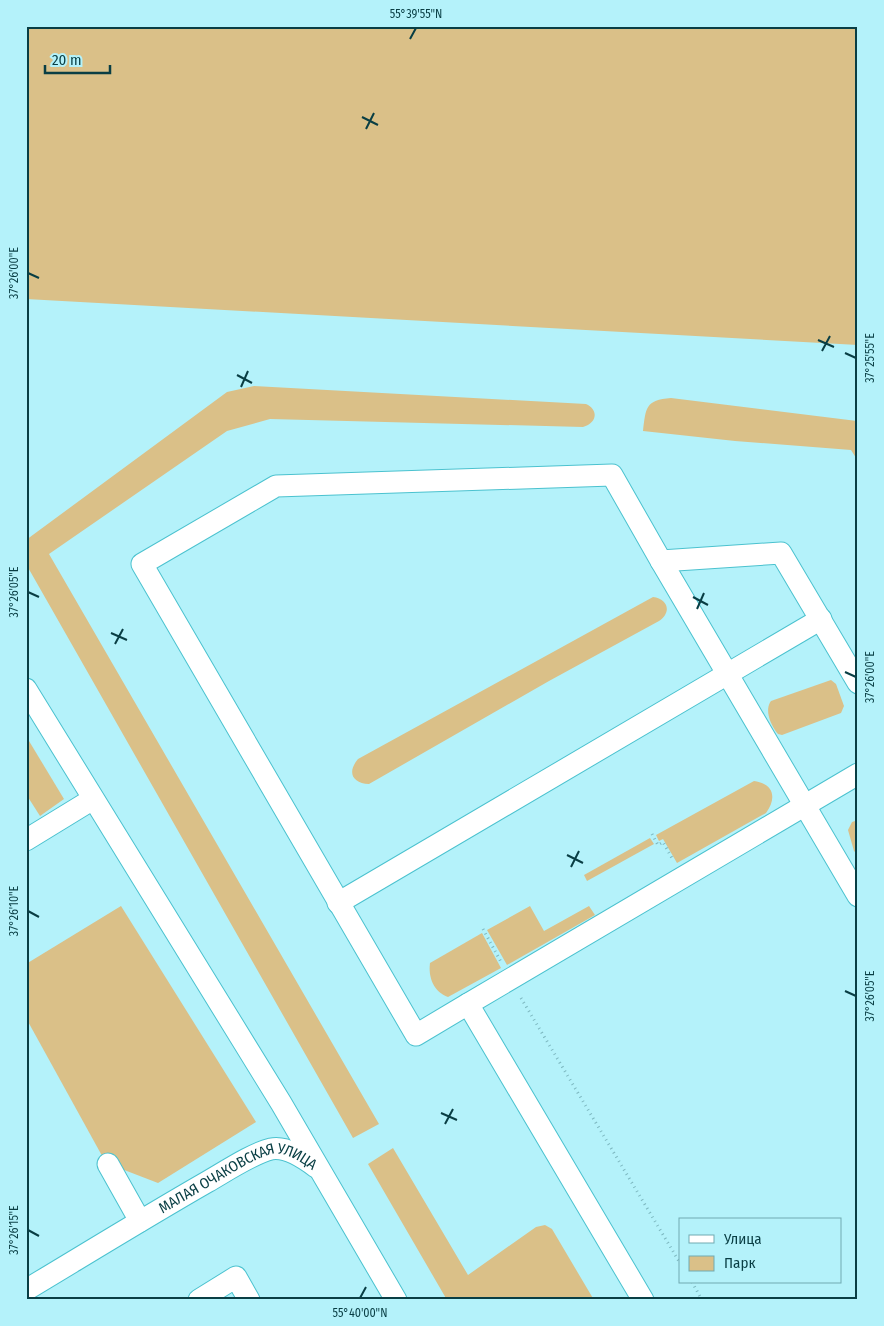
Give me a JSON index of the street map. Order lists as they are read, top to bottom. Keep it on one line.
{"streets":{"street":["МАЛАЯ ОЧАКОВСКАЯ УЛИЦА"]},"legend":["Улица","Парк"],"scale_bar":"20 m","coordinates":["55°39'55\"N","37°26'00\"E","37°25'55\"E","37°26'05\"E","37°26'10\"E","37°26'15\"E","55°40'00\"N"]}
